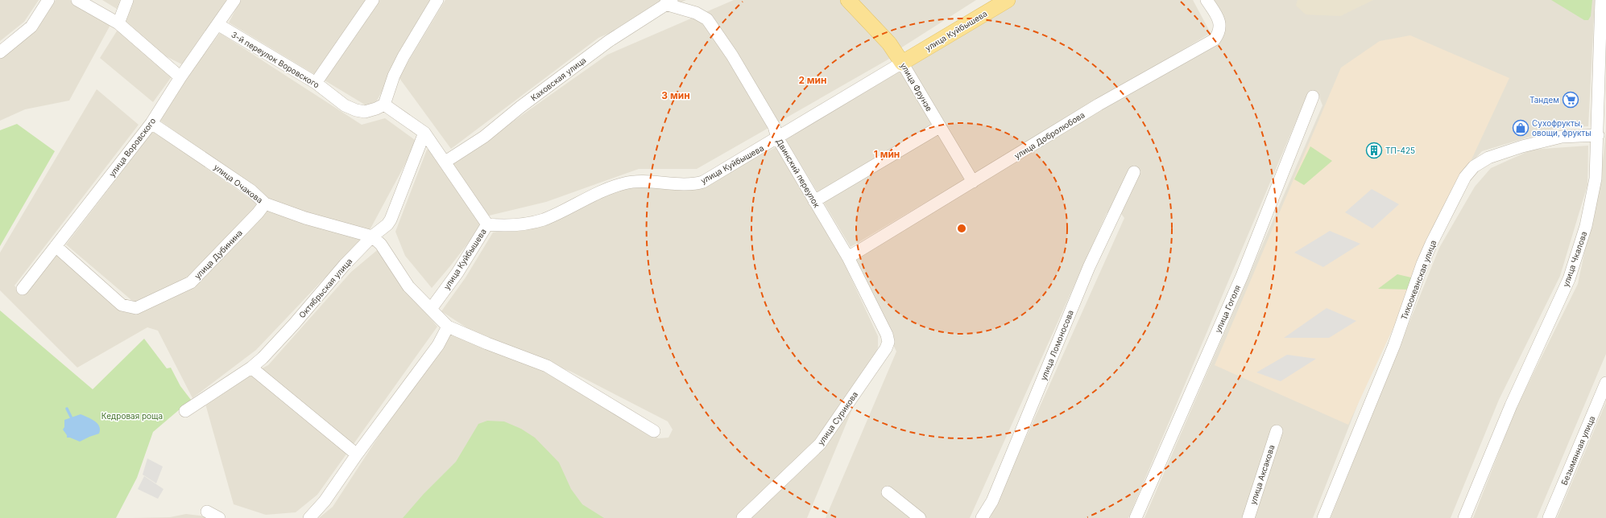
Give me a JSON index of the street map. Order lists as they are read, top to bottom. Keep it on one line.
{"streets":{"main road":["улица Куйбышева","улица Фрунзе"],"street":["3-й переулок Воровского","Каховская улица","улица Добролюбова","улица Воровского","Двинский переулок","улица Очакова","улица Дубинина","улица Чкалова","Тихоокеанская улица","Октябрьская улица","улица Гоголя","улица Ломоносова","улица Сурикова","Безымянная улица","улица Аксакова"]},"crossings":[["улица Куйбышева","улица Фрунзе"],["улица Куйбышева","Двинский переулок"],["3-й переулок Воровского","улица Воровского"],["Каховская улица","Двинский переулок"],["улица Фрунзе","улица Добролюбова"],["улица Добролюбова","Двинский переулок"],["улица Воровского","улица Очакова"],["улица Воровского","улица Дубинина"],["Двинский переулок","улица Сурикова"],["улица Очакова","улица Дубинина"],["улица Очакова","Октябрьская улица"],["улица Чкалова","Тихоокеанская улица"]],"parks":["Кедровая роща"],"places":{"supermarket":["Тандем"],"shop":["Сухофрукты, овощи, фрукты"],"building":["ТП-425"]},"rings":["2 мин","3 мин","1 мин"]}
